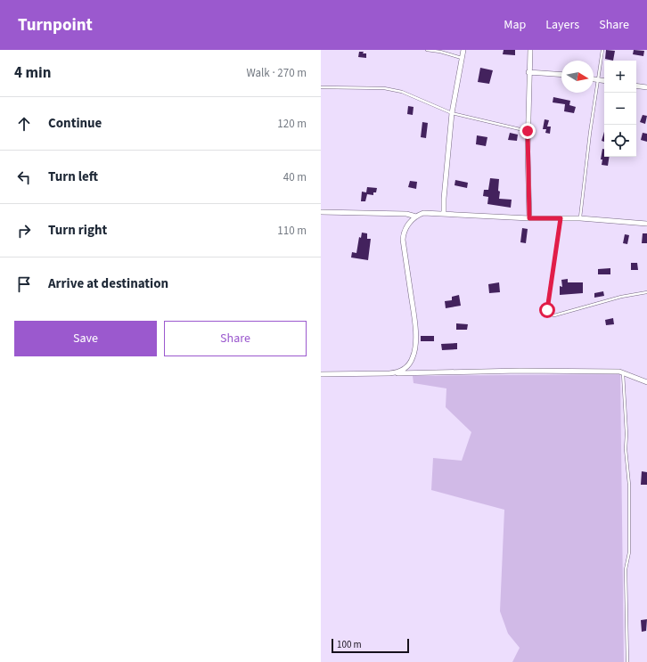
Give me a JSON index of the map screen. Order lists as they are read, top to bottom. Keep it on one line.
{"scale_bar":"100 m","north":"right","page":{"header":"Turnpoint","nav":["Map","Layers","Share"],"heading":["4 min","Walk · 270 m"],"map_buttons":["+","−"],"list":[["Continue","120 m"],["Turn left","40 m"],["Turn right","110 m"],"Arrive at destination"],"buttons":["Save","Share"],"scale":"100 m"}}
